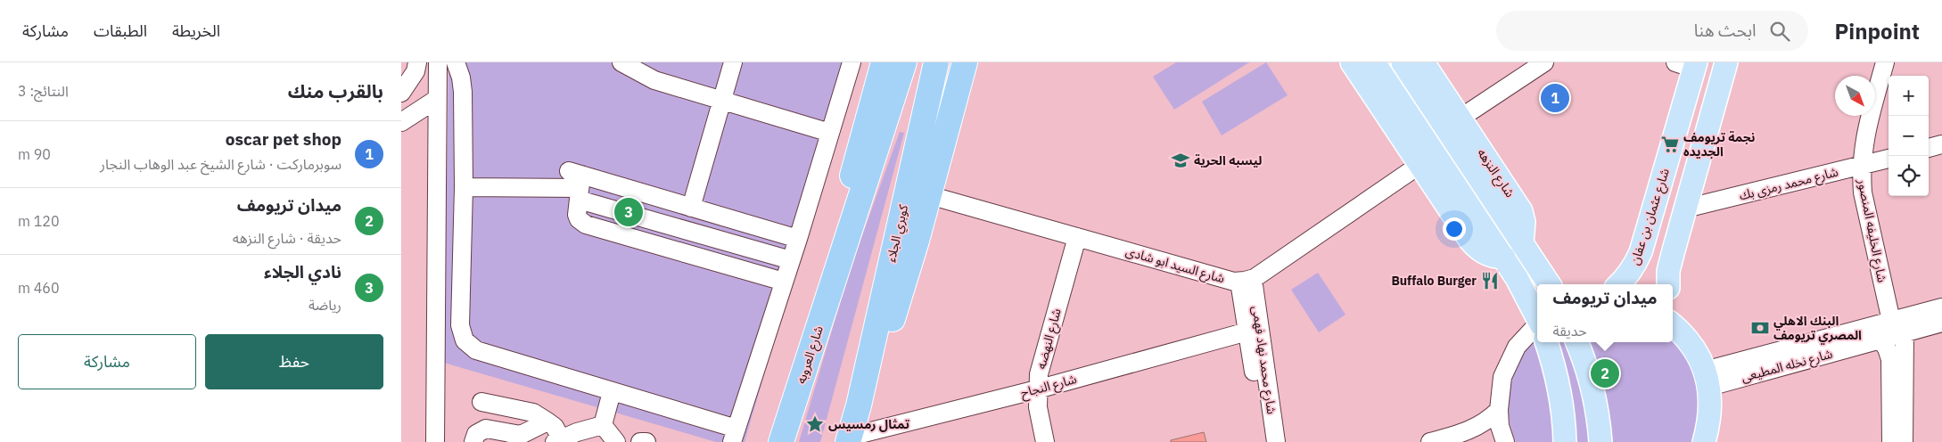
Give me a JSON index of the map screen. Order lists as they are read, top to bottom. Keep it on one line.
{"streets":{"highway":["كوبري الجلاء","شارع العروبه"],"main road":["شارع النزهه","شارع عثمان بن عفان"],"street":["شارع محمد رمزى بك","شارع الخليفه المنصور","شارع السيد ابو شادى","شارع النهضه","شارع محمد نهاد فهمى","شارع نخله المطيعى","شارع النجاح"]},"crossings":[["شارع محمد رمزى بك","شارع الخليفه المنصور"],["شارع الخليفه المنصور","شارع نخله المطيعى"],["شارع السيد ابو شادى","شارع النهضه"],["شارع السيد ابو شادى","شارع محمد نهاد فهمى"],["شارع النهضه","شارع النجاح"],["شارع محمد نهاد فهمى","شارع النجاح"]],"places":{"supermarket":["نجمة تريومف الجديده"],"school or university":["ليسبه الحرية"],"restaurant":["Buffalo Burger"],"bank":["البنك الاهلي المصري تريومف"],"place":["تمثال رمسيس"]},"north":"bottom right","page":{"header":"Pinpoint","search":"ابحث هنا","nav":["الخريطة","الطبقات","مشاركة"],"heading":["بالقرب منك","النتائج: 3"],"map_buttons":["+","−"],"pins":["1","3","2"],"list":[{"mark":"1","name":"oscar pet shop","note":"سوبرماركت · شارع الشيخ عبد الوهاب النجار","value":"90 m"},{"mark":"2","name":"ميدان تريومف","note":"حديقة · شارع النزهه","value":"120 m"},{"mark":"3","name":"نادي الجلاء","note":"رياضة","value":"460 m"}],"popup":["ميدان تريومف","حديقة"],"buttons":["حفظ","مشاركة"]}}
